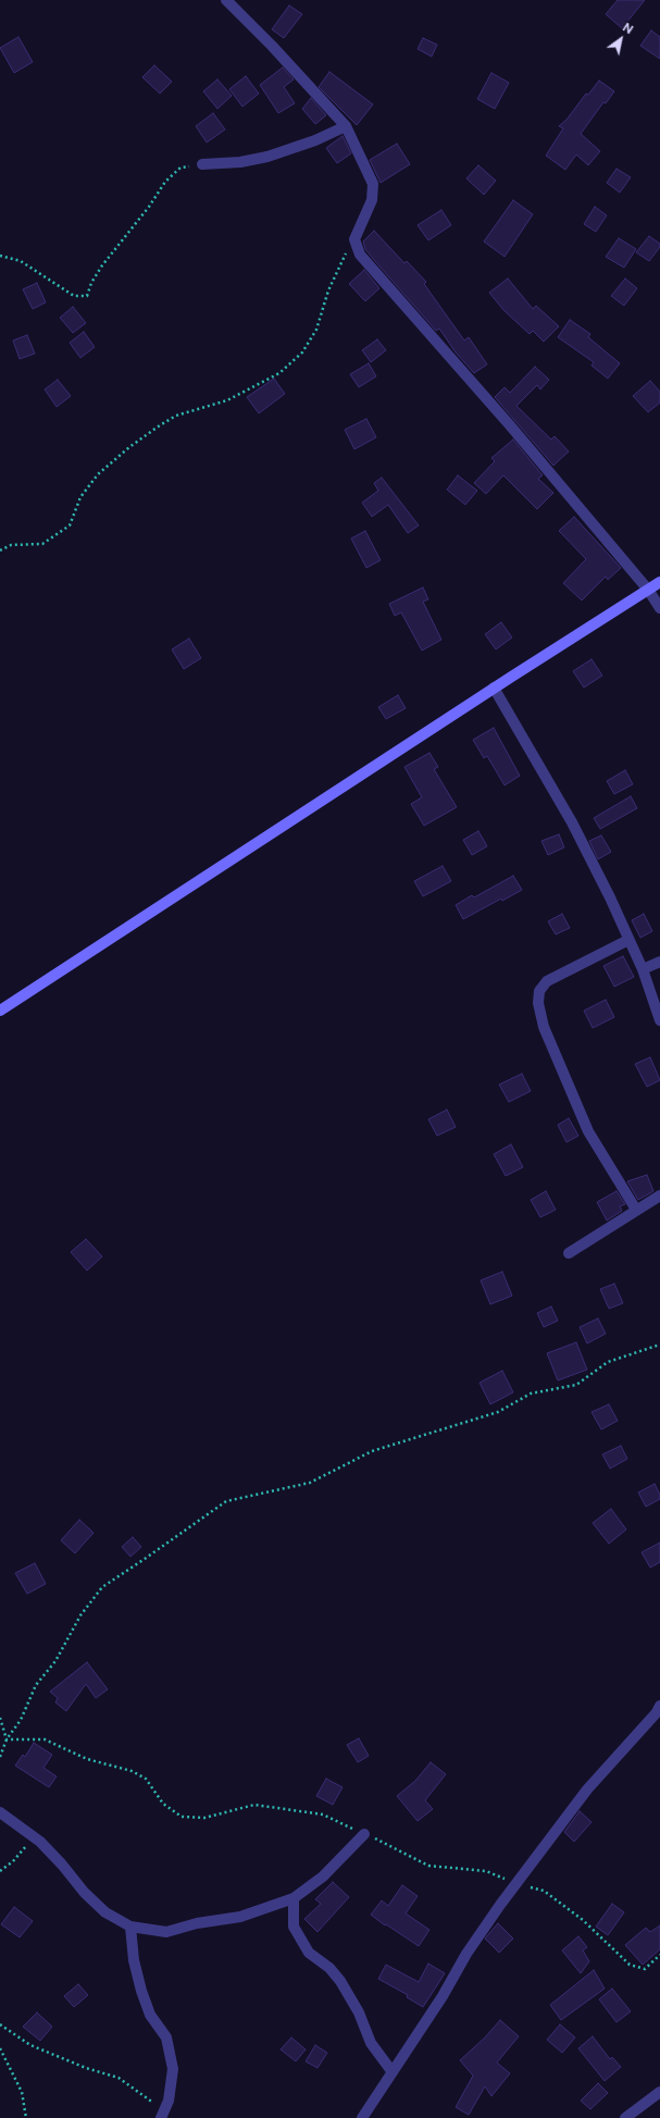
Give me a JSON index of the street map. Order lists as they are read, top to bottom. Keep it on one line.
{"north":"top right"}
